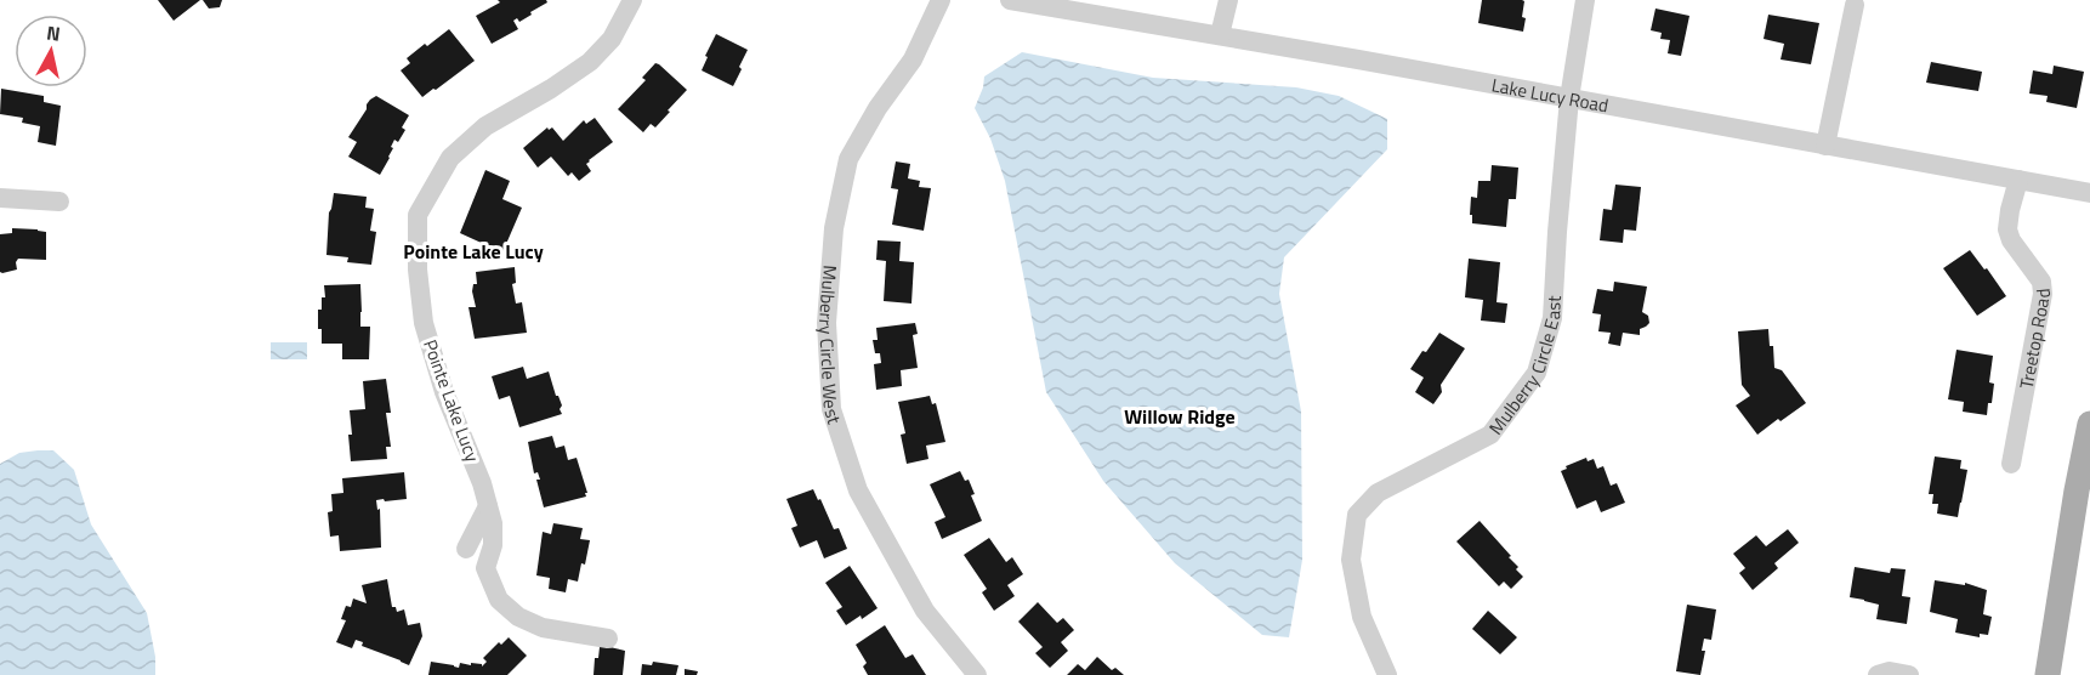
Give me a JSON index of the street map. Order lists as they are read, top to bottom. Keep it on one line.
{"streets":{"street":["Lake Lucy Road","Treetop Road","Mulberry Circle West","Mulberry Circle East","Pointe Lake Lucy"]},"crossings":[["Lake Lucy Road","Treetop Road"],["Lake Lucy Road","Mulberry Circle East"]],"districts":["Pointe Lake Lucy","Willow Ridge"],"north":"top"}
